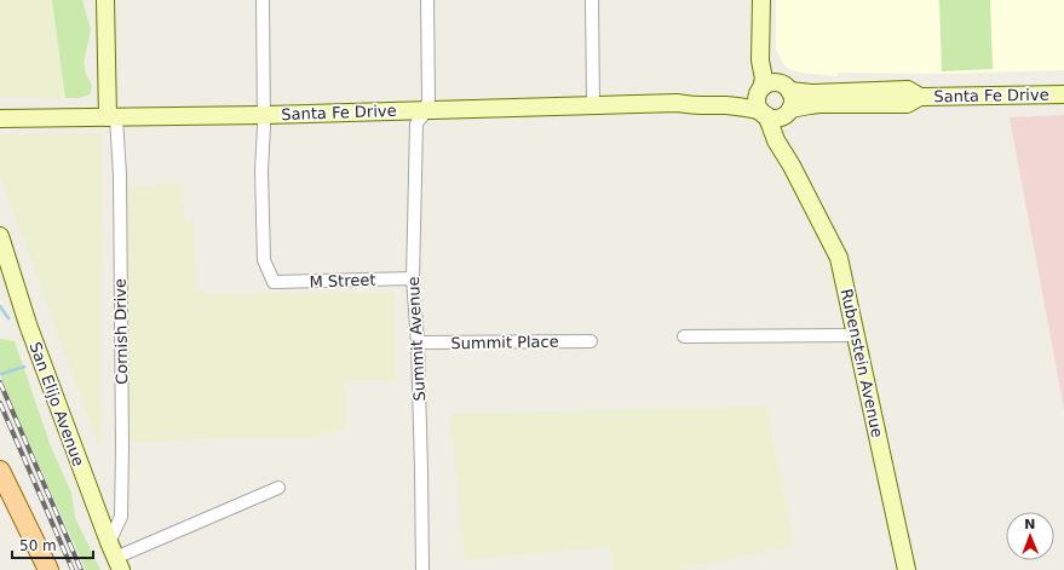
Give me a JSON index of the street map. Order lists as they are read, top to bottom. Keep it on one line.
{"streets":{"main road":["Santa Fe Drive","Cornish Drive","Rubenstein Avenue","San Elijo Avenue"],"street":["M Street","Summit Avenue","Summit Place"]},"crossings":[["Santa Fe Drive","M Street"],["Santa Fe Drive","Cornish Drive"],["Santa Fe Drive","Summit Avenue"],["Santa Fe Drive","Rubenstein Avenue"],["M Street","Summit Avenue"],["Cornish Drive","San Elijo Avenue"],["Summit Avenue","Summit Place"]],"scale_bar":"50 m","north":"top"}
